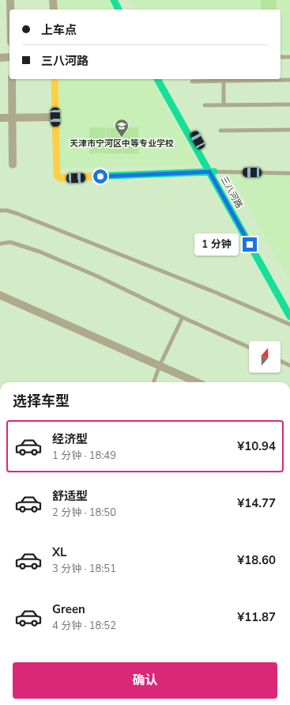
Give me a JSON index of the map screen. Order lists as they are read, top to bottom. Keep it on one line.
{"streets":{"street":["三八河路"]},"places":{"school or university":["天津市宁河区中等专业学校"]},"north":"top","page":{"banner":["上车点","三八河路"],"bubble":"1 分钟","heading":"选择车型","list":[{"name":"经济型","note":"1 分钟 · 18:49","value":"¥10.94"},{"name":"舒适型","note":"2 分钟 · 18:50","value":"¥14.77"},{"name":"XL","note":"3 分钟 · 18:51","value":"¥18.60"},{"name":"Green","note":"4 分钟 · 18:52","value":"¥11.87"}],"buttons":"确认"}}
